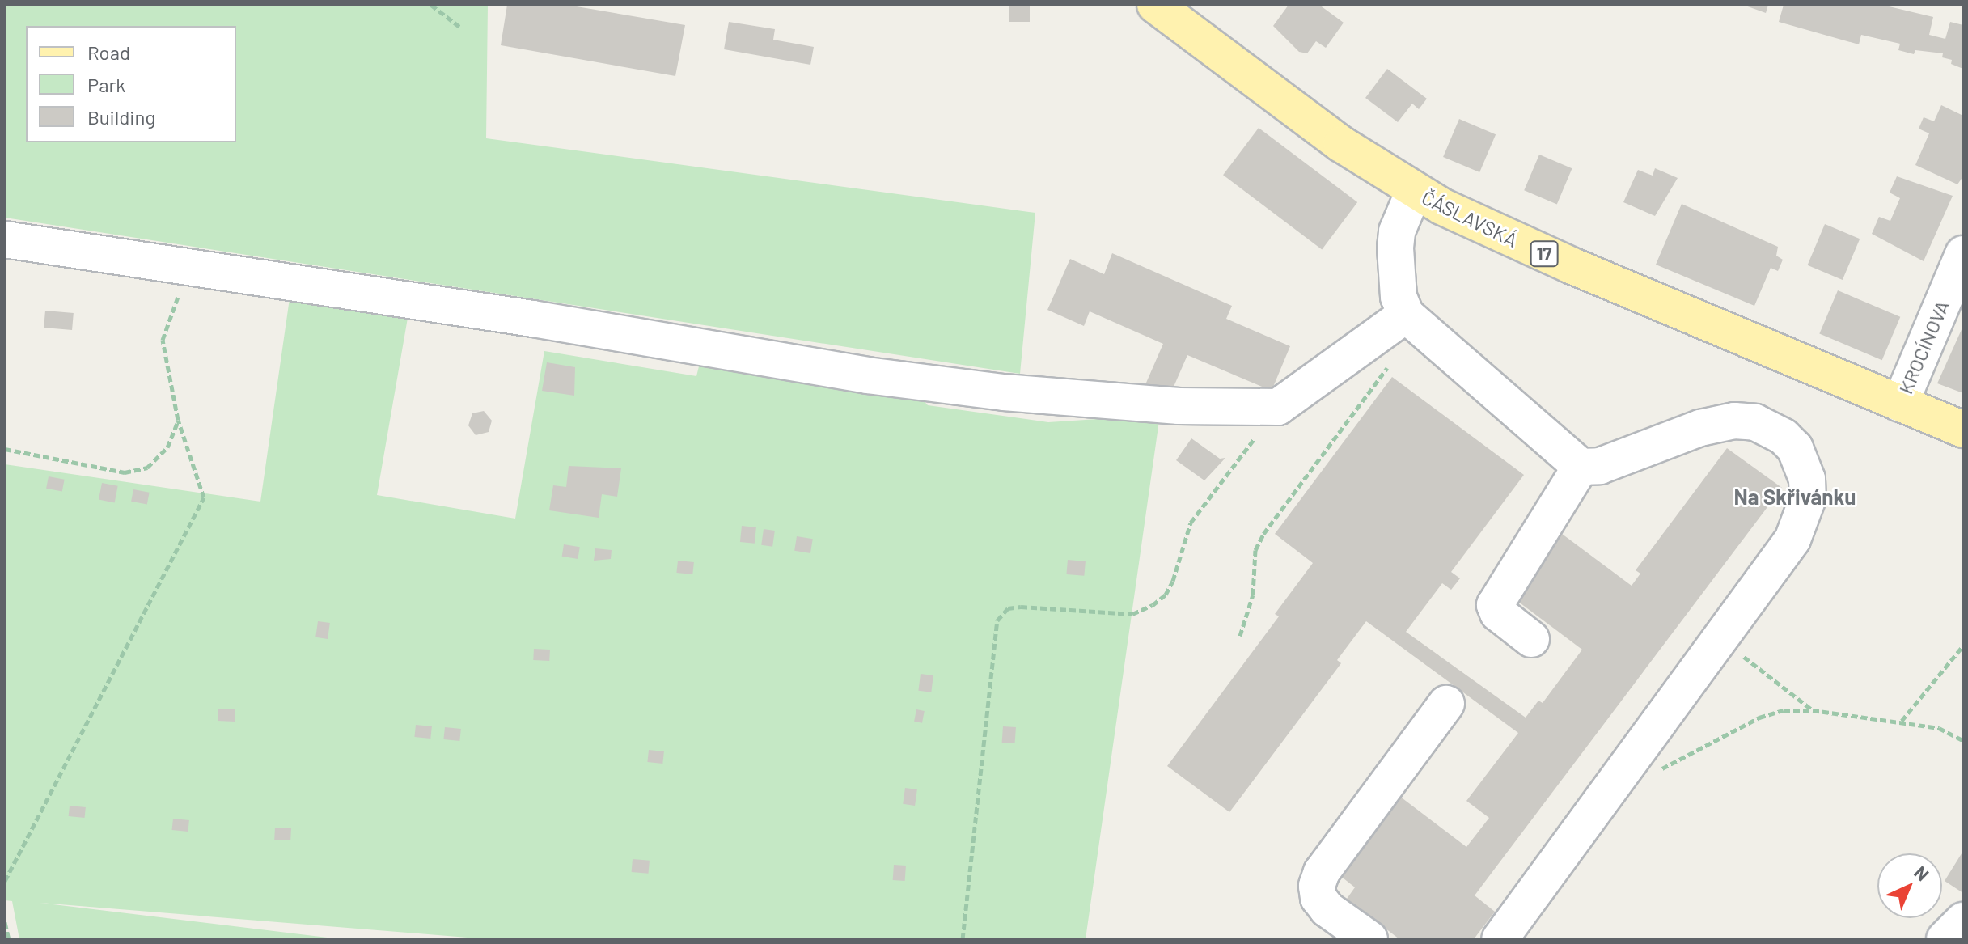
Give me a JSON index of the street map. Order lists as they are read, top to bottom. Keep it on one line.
{"streets":{"main road":["ČÁSLAVSKÁ","17"],"street":["KROCÍNOVA"]},"crossings":[["ČÁSLAVSKÁ","KROCÍNOVA"]],"districts":["Na Skřivánku"],"legend":["Road","Park","Building"],"north":"top right"}
